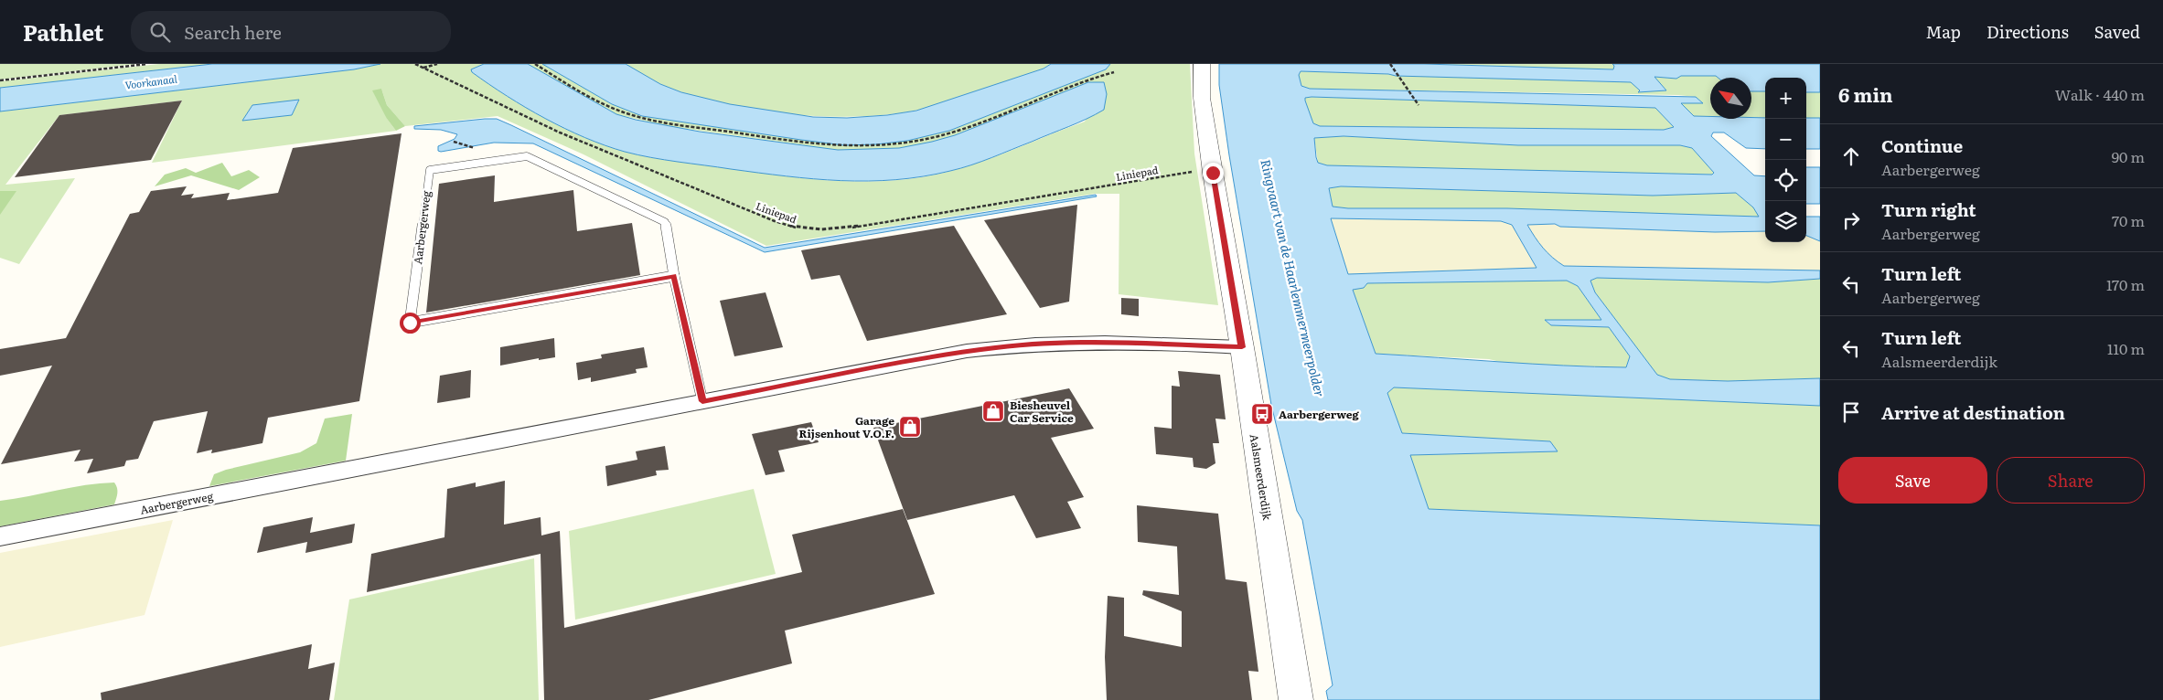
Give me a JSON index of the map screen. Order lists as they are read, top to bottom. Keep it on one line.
{"streets":{"street":["Aarbergerweg","Aalsmeerderdijk"],"path":["Liniepad"]},"crossings":[["Liniepad","Aalsmeerderdijk"],["Aarbergerweg","Aalsmeerderdijk"]],"water":["Voorkanaal","Ringvaart van de Haarlemmermeerpolder"],"places":{"shop":["Biesheuvel Car Service","Garage Rijsenhout V.O.F."],"bus stop":["Aarbergerweg"]},"north":"top left","page":{"header":"Pathlet","search":"Search here","nav":["Map","Directions","Saved"],"heading":["6 min","Walk · 440 m"],"map_buttons":["+","−"],"list":[["Continue","Aarbergerweg","90 m"],["Turn right","Aarbergerweg","70 m"],["Turn left","Aarbergerweg","170 m"],["Turn left","Aalsmeerderdijk","110 m"],"Arrive at destination"],"buttons":["Save","Share"]}}
